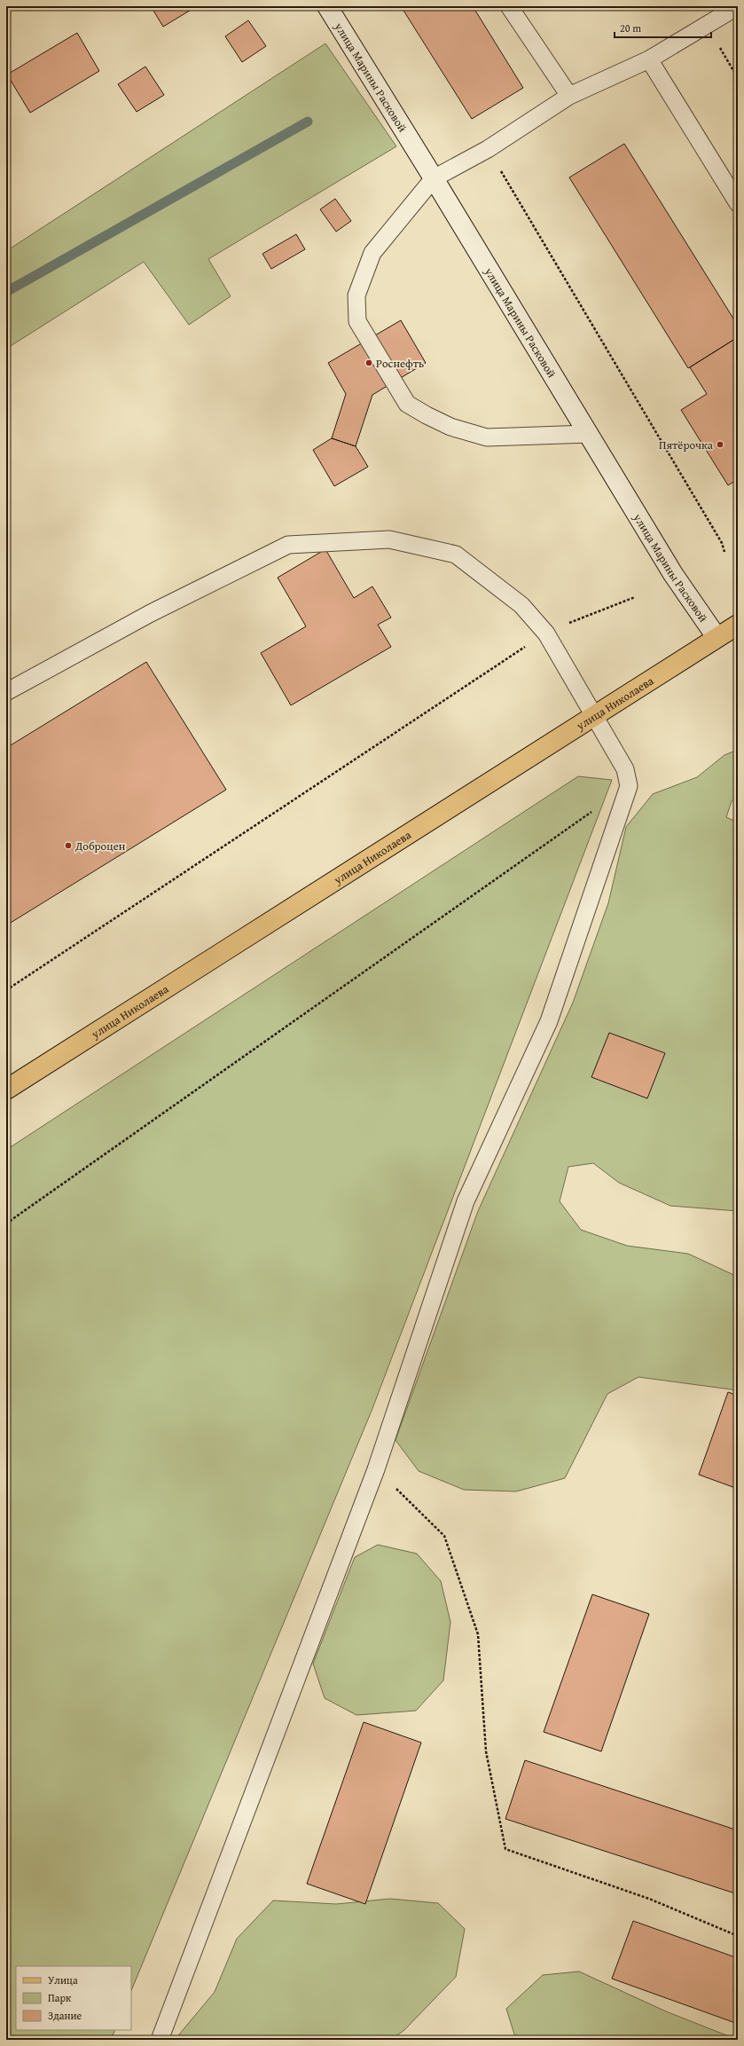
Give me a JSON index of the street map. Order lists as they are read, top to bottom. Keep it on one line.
{"streets":{"main road":["улица Николаева"],"street":["улица Марины Расковой"]},"crossings":[["улица Марины Расковой","улица Николаева"]],"places":["Роснефть","Пятёрочка","Доброцен"],"legend":["Улица","Парк","Здание"],"scale_bar":"20 m"}
